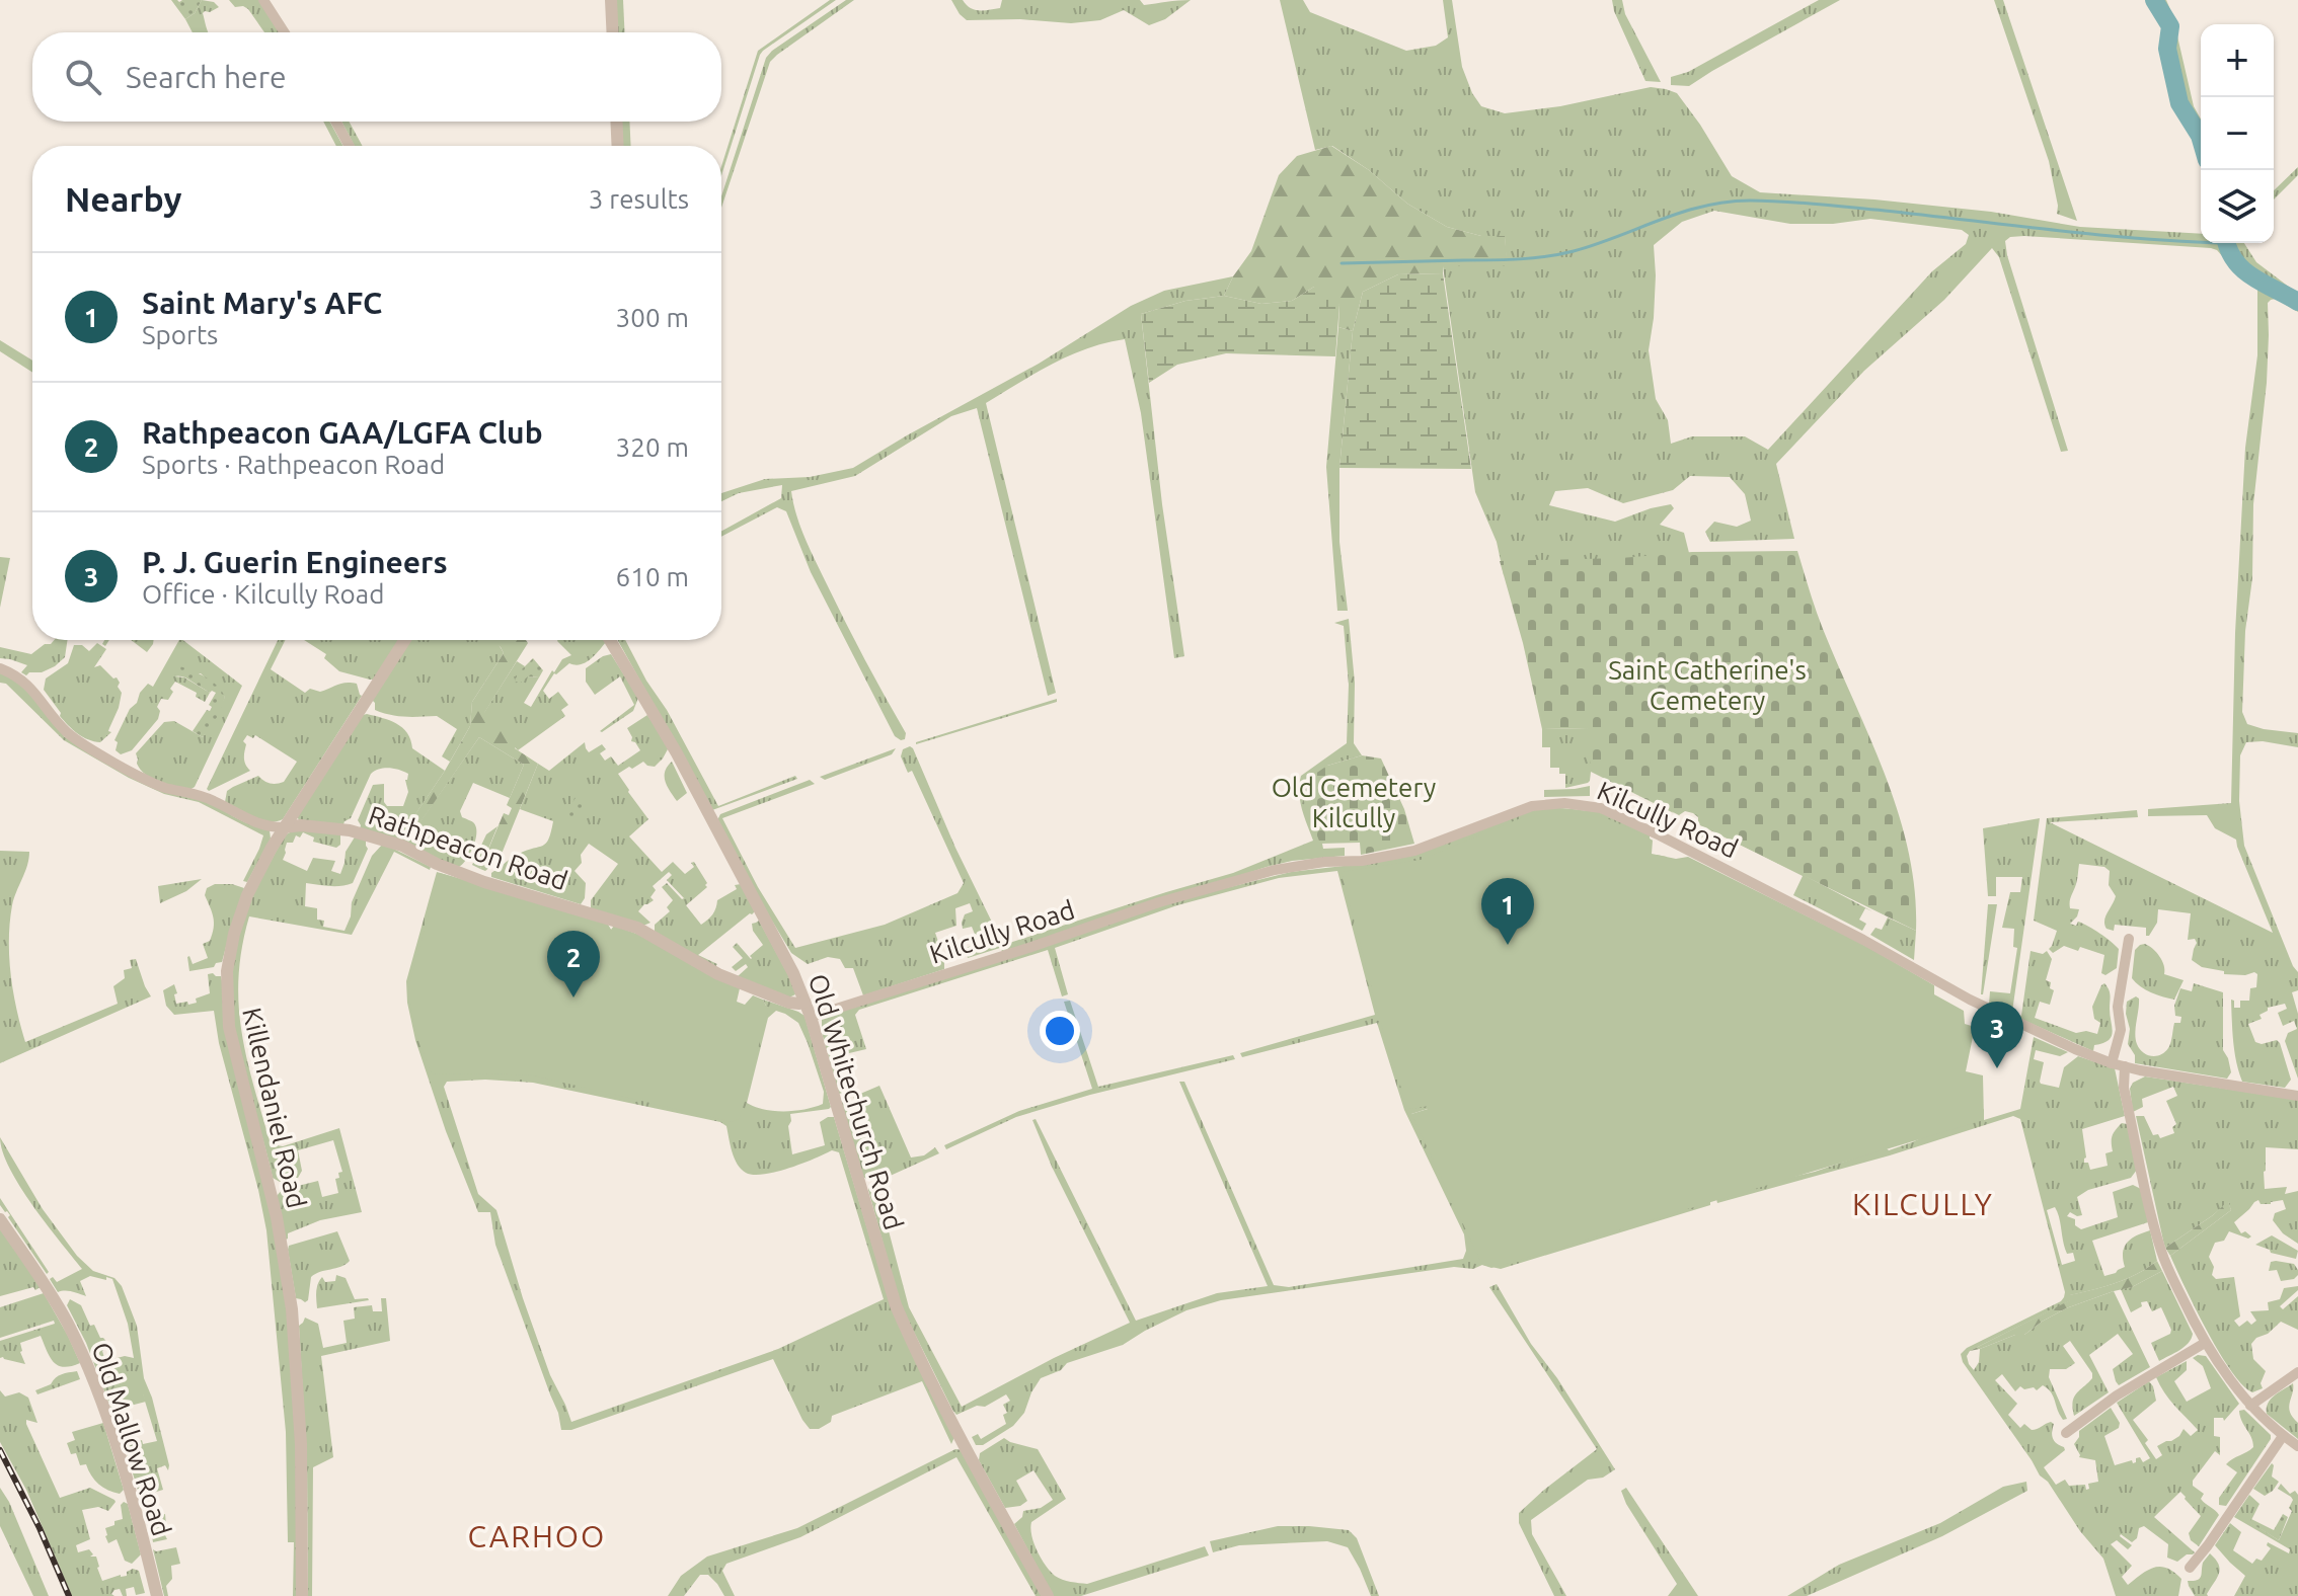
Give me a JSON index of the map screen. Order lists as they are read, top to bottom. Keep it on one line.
{"streets":{"street":["Kilcully Road","Rathpeacon Road","Old Whitechurch Road","Killendaniel Road","Old Mallow Road"]},"crossings":[["Kilcully Road","Old Whitechurch Road"],["Rathpeacon Road","Old Whitechurch Road"],["Rathpeacon Road","Killendaniel Road"]],"districts":["KILCULLY","CARHOO"],"parks":["Saint Catherine's Cemetery","Old Cemetery Kilcully"],"page":{"map_buttons":["+","−"],"search":"Search here","heading":["Nearby","3 results"],"list":[{"mark":"1","name":"Saint Mary's AFC","note":"Sports","value":"300 m"},{"mark":"2","name":"Rathpeacon GAA/LGFA Club","note":"Sports · Rathpeacon Road","value":"320 m"},{"mark":"3","name":"P. J. Guerin Engineers","note":"Office · Kilcully Road","value":"610 m"}],"pins":["1","2","3"]}}
